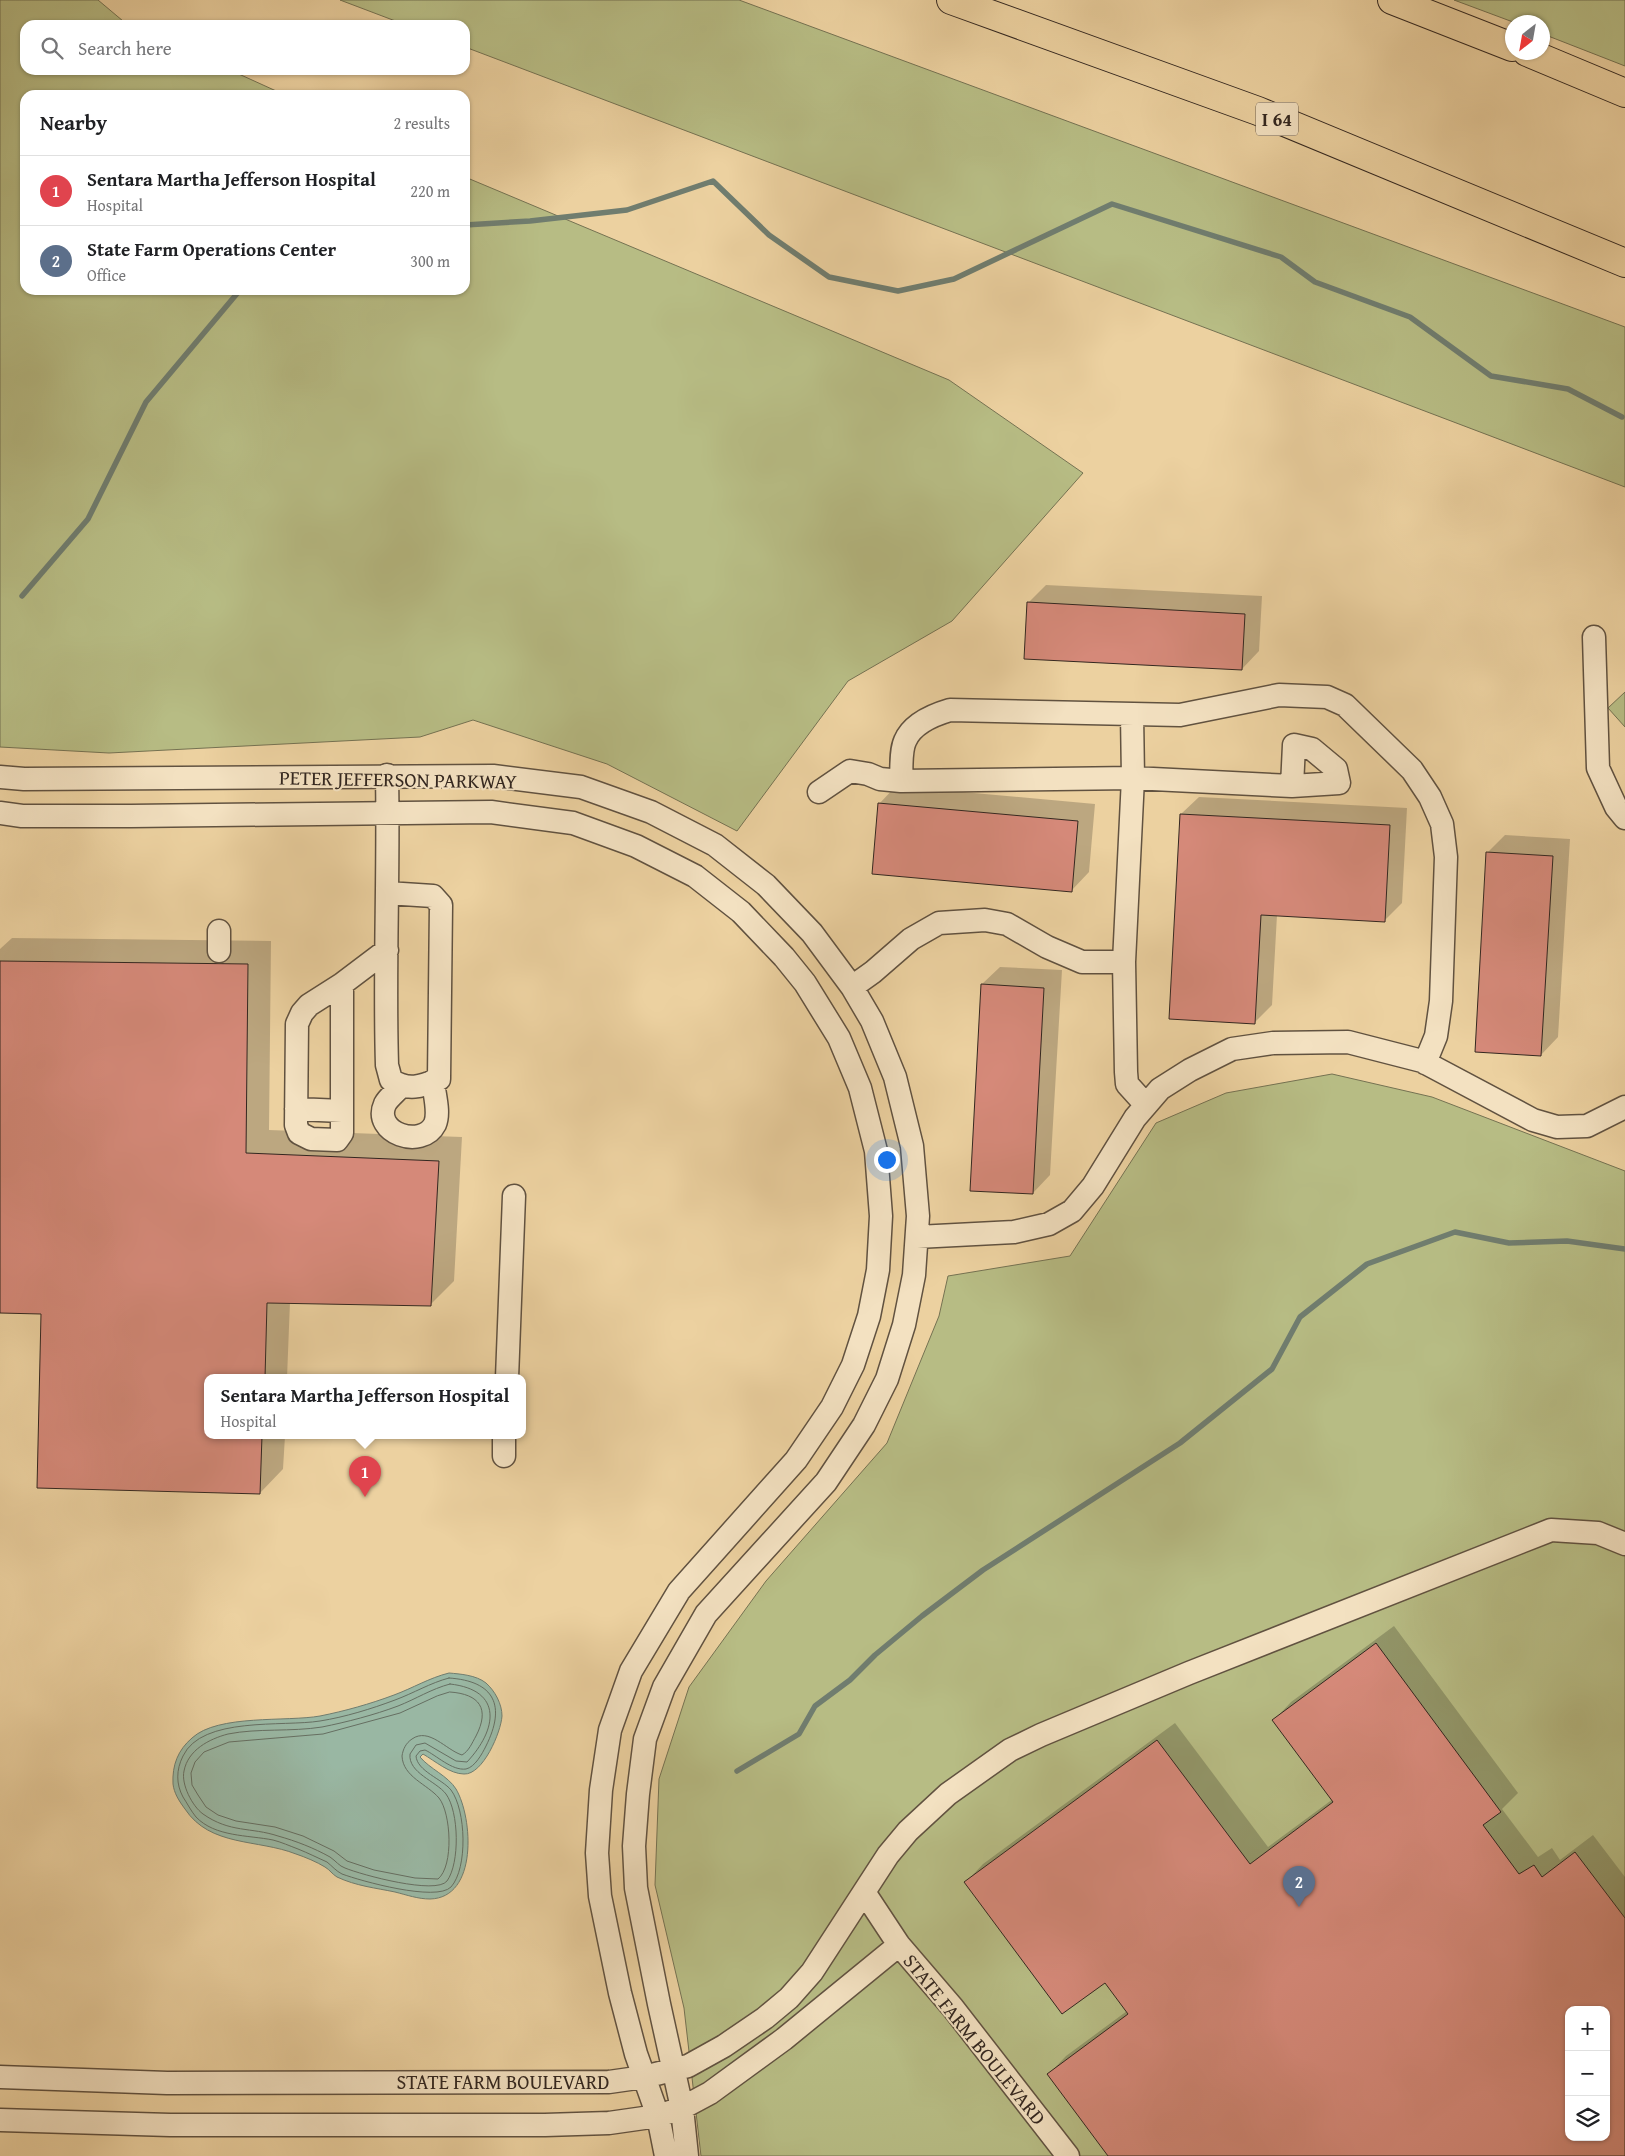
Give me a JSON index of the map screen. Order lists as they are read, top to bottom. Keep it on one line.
{"streets":{"highway":["I 64"],"street":["PETER JEFFERSON PARKWAY","STATE FARM BOULEVARD"]},"crossings":[["PETER JEFFERSON PARKWAY","STATE FARM BOULEVARD"]],"north":"bottom left","page":{"search":"Search here","heading":["Nearby","2 results"],"list":[{"mark":"1","name":"Sentara Martha Jefferson Hospital","note":"Hospital","value":"220 m"},{"mark":"2","name":"State Farm Operations Center","note":"Office","value":"300 m"}],"popup":["Sentara Martha Jefferson Hospital","Hospital"],"pins":["1","2"],"map_buttons":["+","−"]}}
